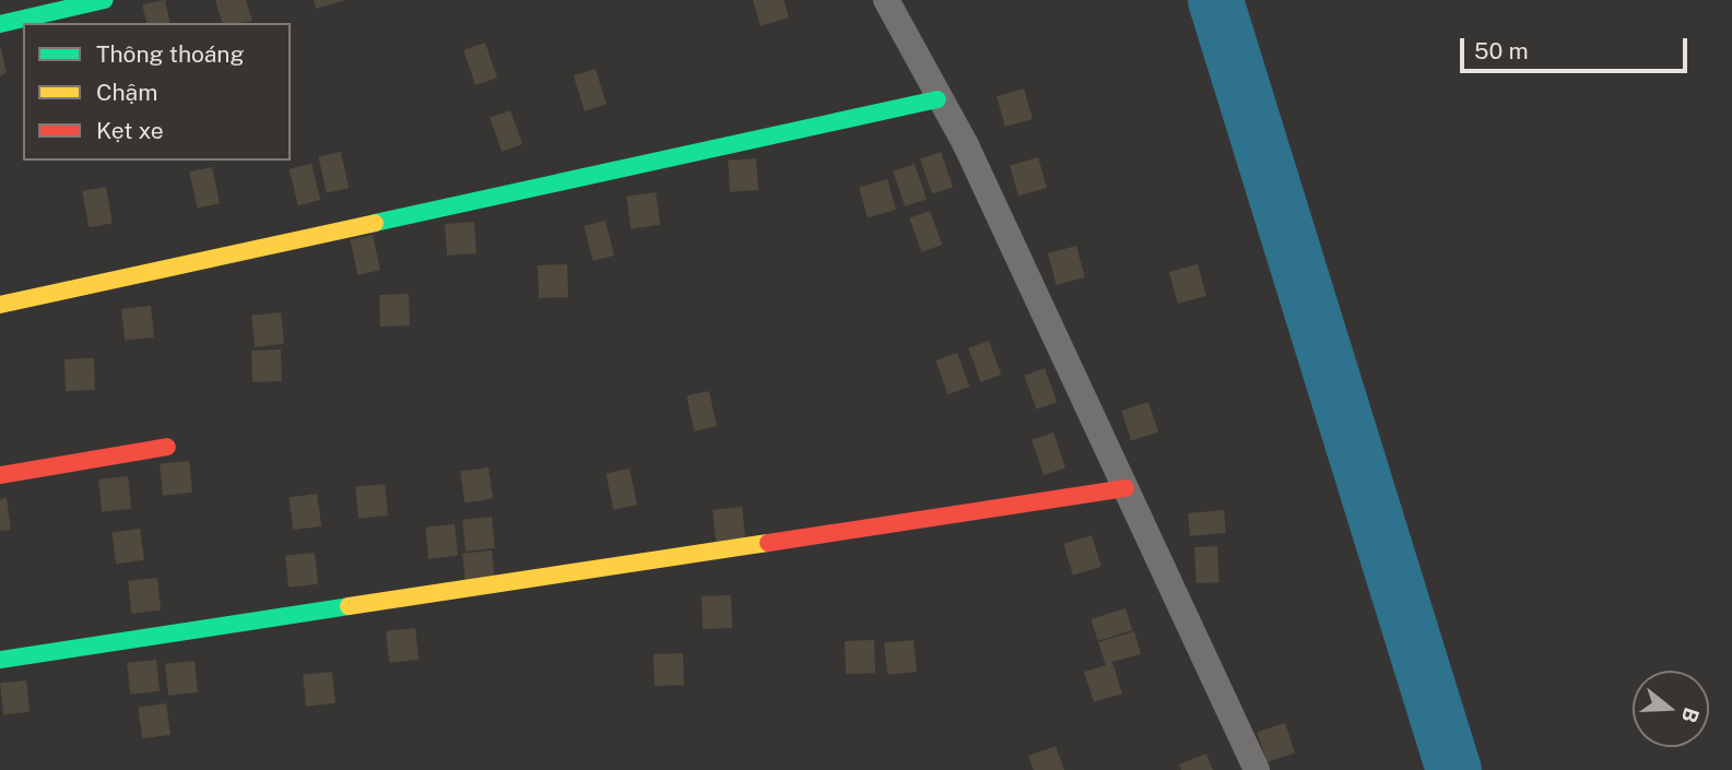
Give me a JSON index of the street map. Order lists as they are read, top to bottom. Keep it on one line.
{"legend":["Thông thoáng","Chậm","Kẹt xe"],"scale_bar":"50 m","north":"right"}
